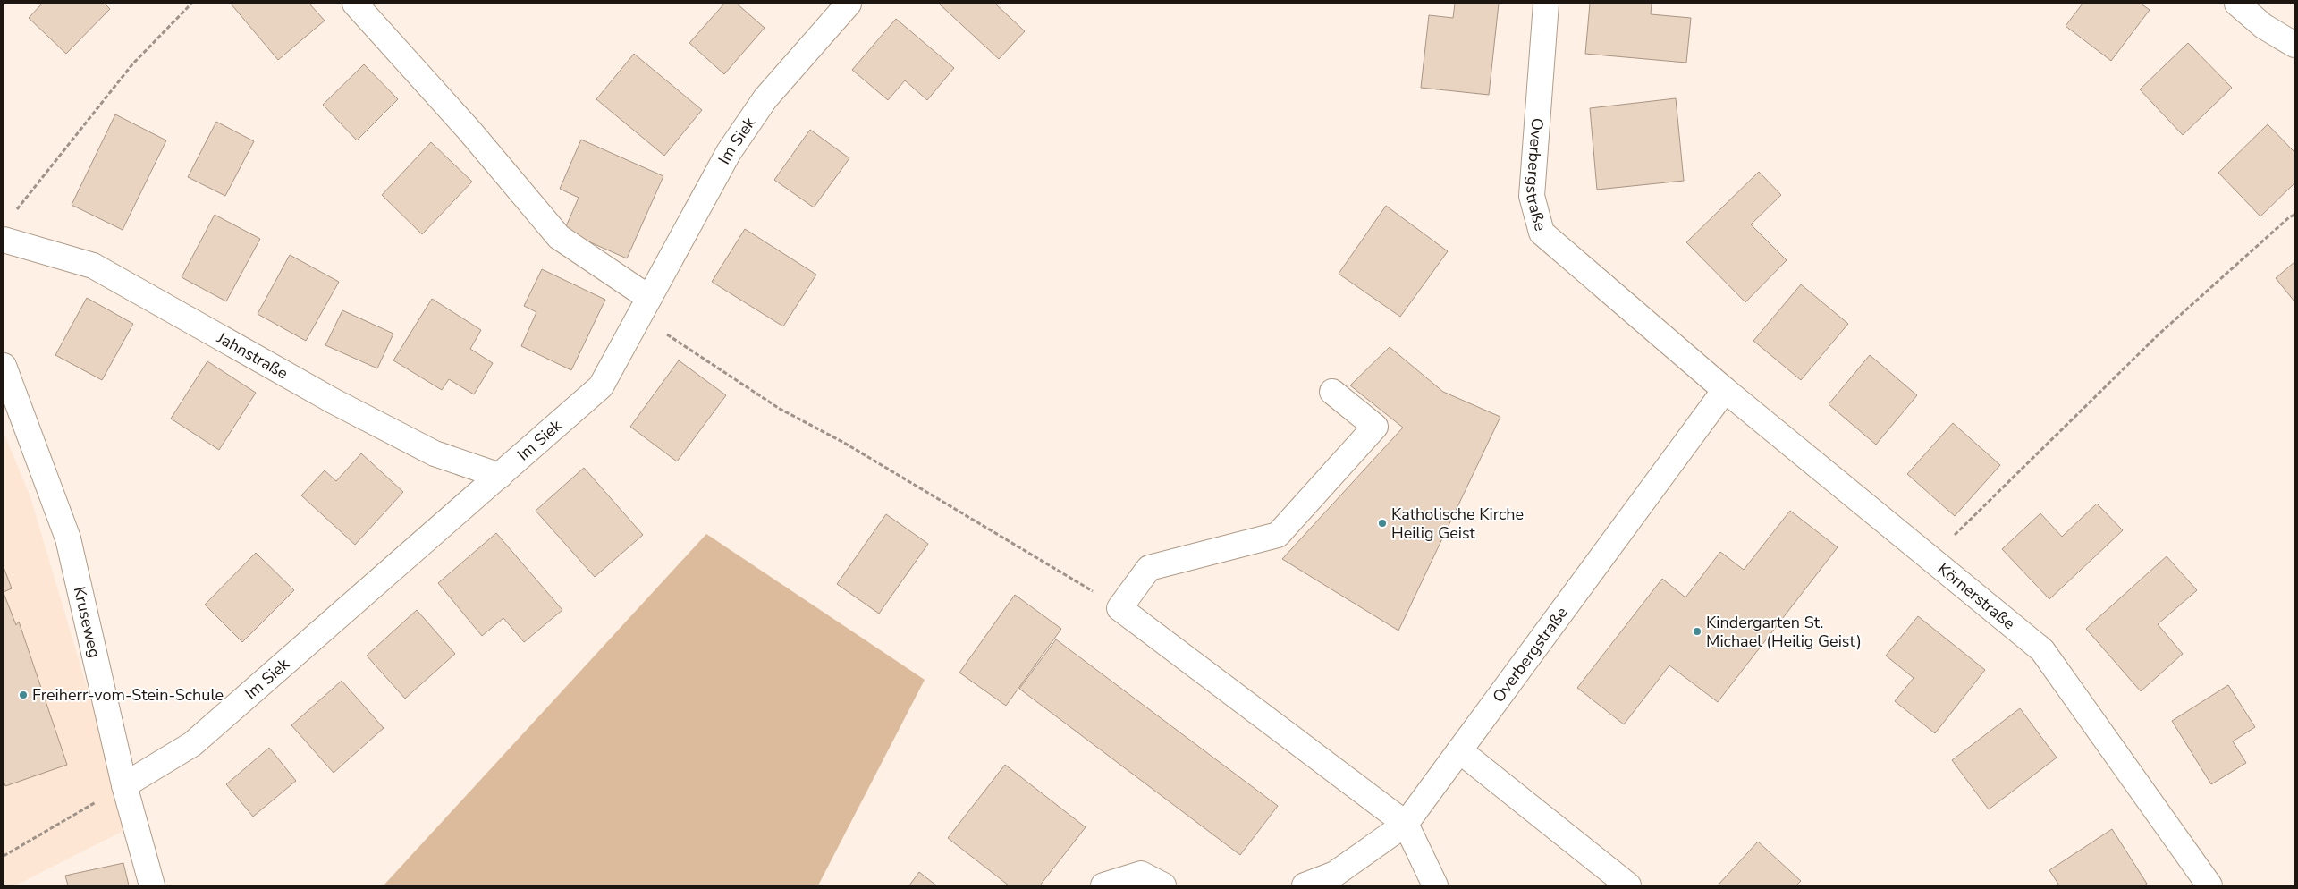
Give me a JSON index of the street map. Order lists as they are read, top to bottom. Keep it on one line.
{"streets":{"street":["Im Siek","Overbergstraße","Jahnstraße","Körnerstraße","Kruseweg"]},"crossings":[["Im Siek","Jahnstraße"],["Im Siek","Kruseweg"],["Overbergstraße","Körnerstraße"]],"places":["Katholische Kirche Heilig Geist","Kindergarten St. Michael (Heilig Geist)","Freiherr-vom-Stein-Schule"]}
